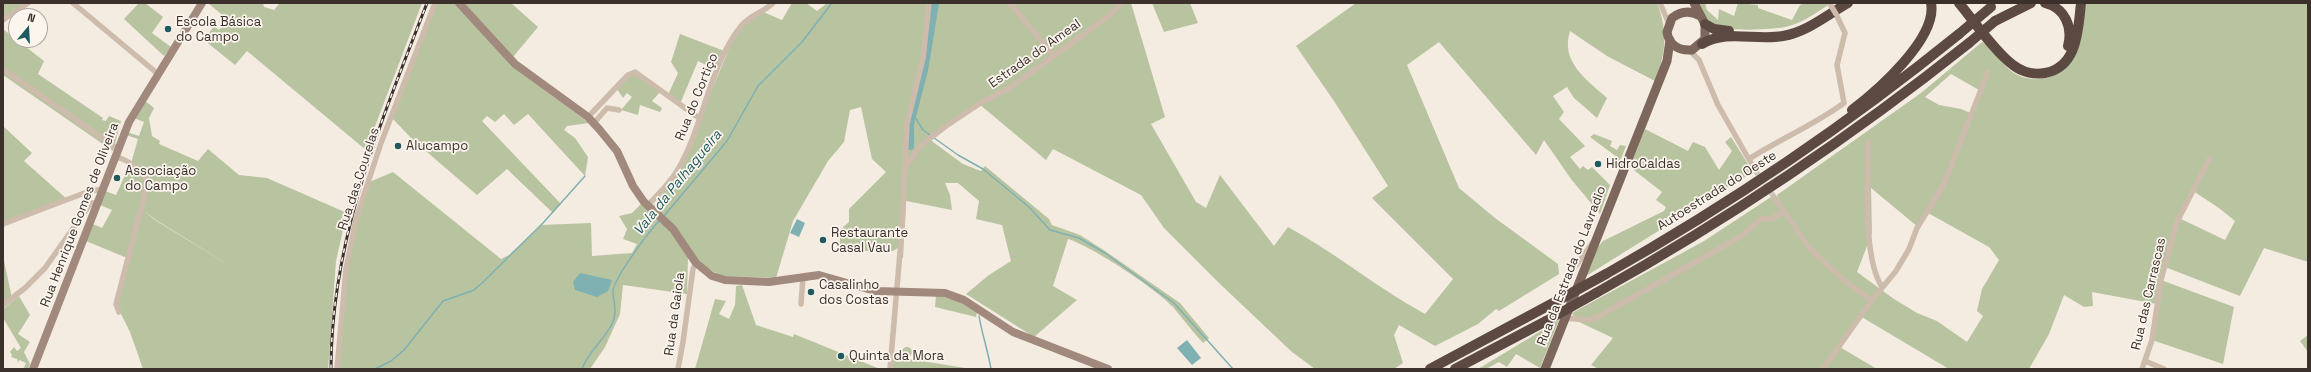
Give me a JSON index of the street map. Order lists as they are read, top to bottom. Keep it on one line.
{"streets":{"highway":["Autoestrada do Oeste"],"main road":["Rua da Estrada do Lavradio"],"street":["Estrada do Ameal","Rua do Cortiço","Rua das Courelas","Rua Henrique Gomes de Oliveira","Rua das Carrascas","Rua da Gaiola"]},"water":["Vala da Palhagueira"],"places":["Escola Básica do Campo","Alucampo","HidroCaldas","Associação do Campo","Restaurante Casal Vau","Casalinho dos Costas","Quinta da Mora"],"north":"top"}
